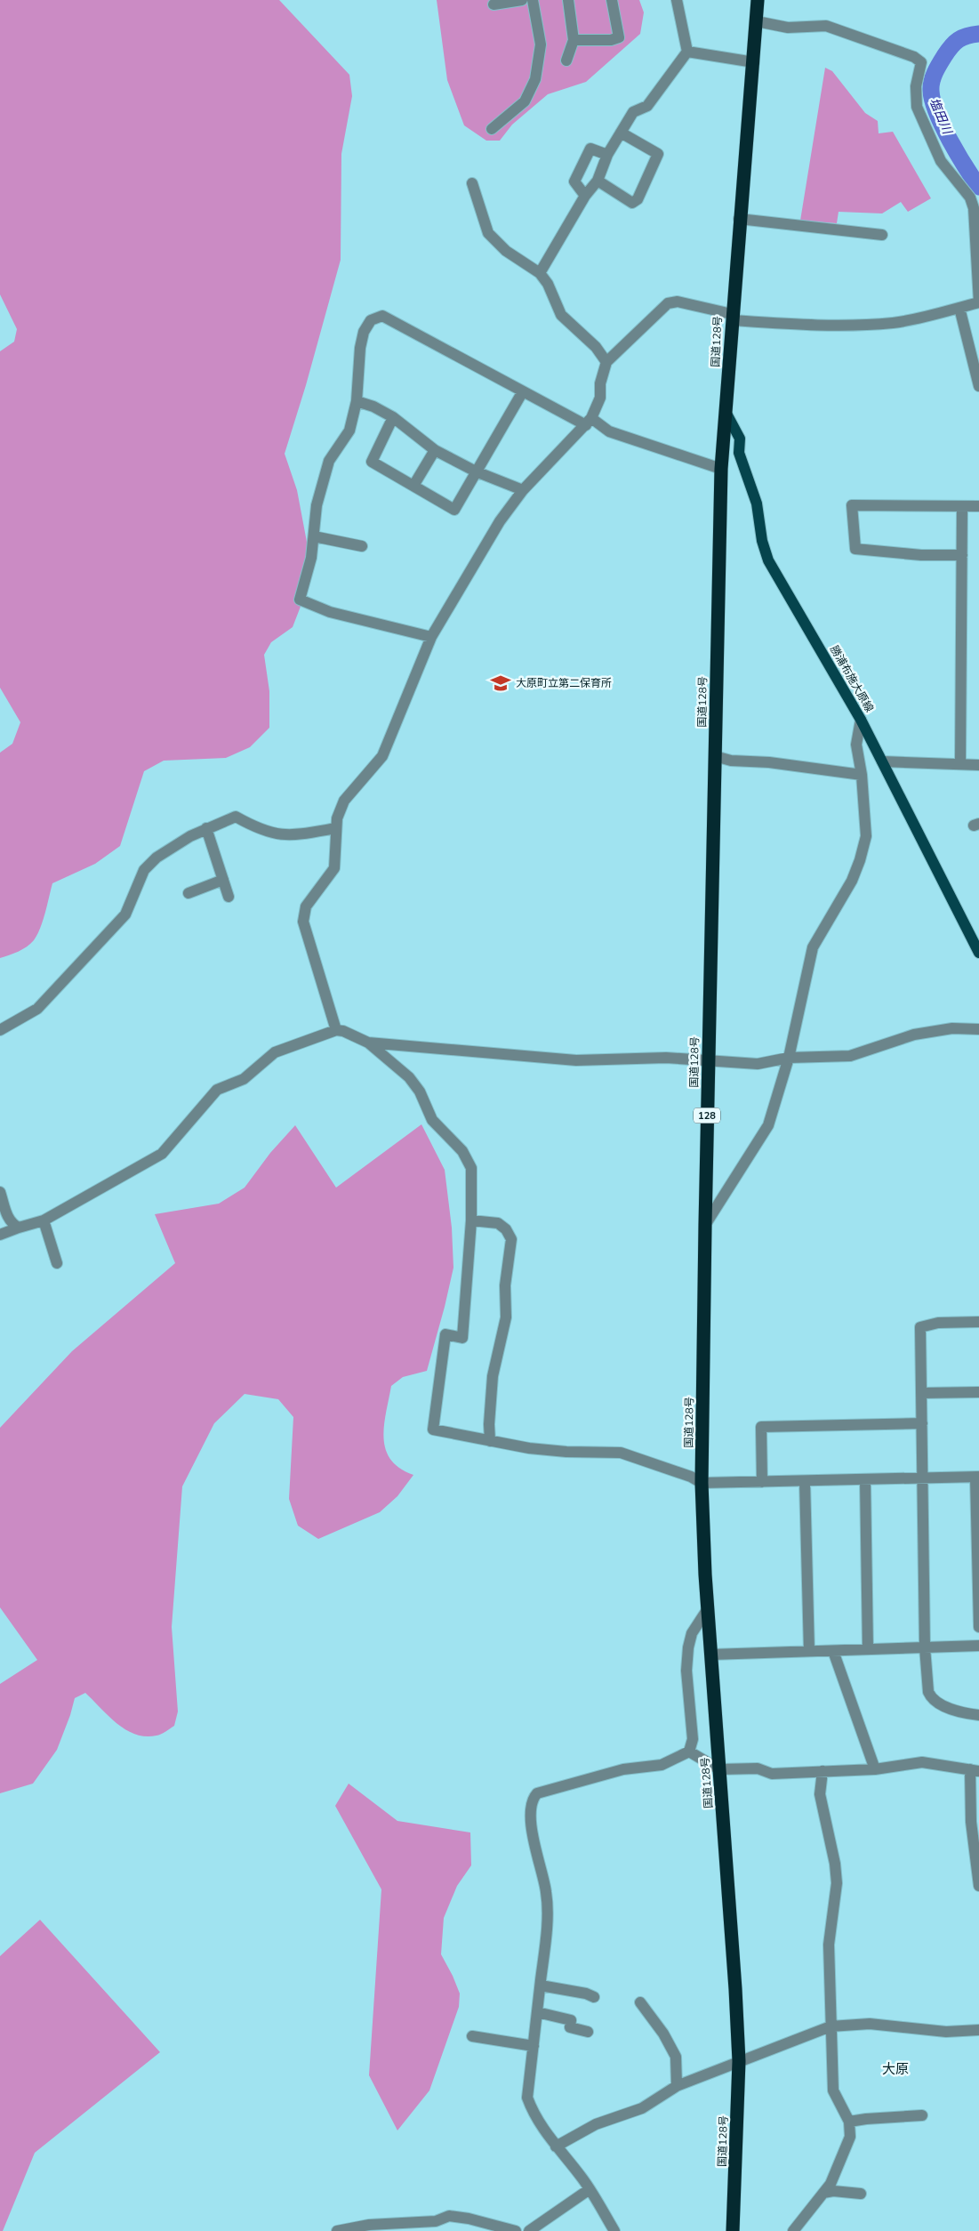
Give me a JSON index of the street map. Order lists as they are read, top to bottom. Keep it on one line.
{"streets":{"highway":["国道128号","128"],"main road":["勝浦布施大原線"]},"crossings":[["国道128号","勝浦布施大原線"]],"districts":["大原"],"water":["塩田川"],"places":{"school or university":["大原町立第二保育所"]}}
